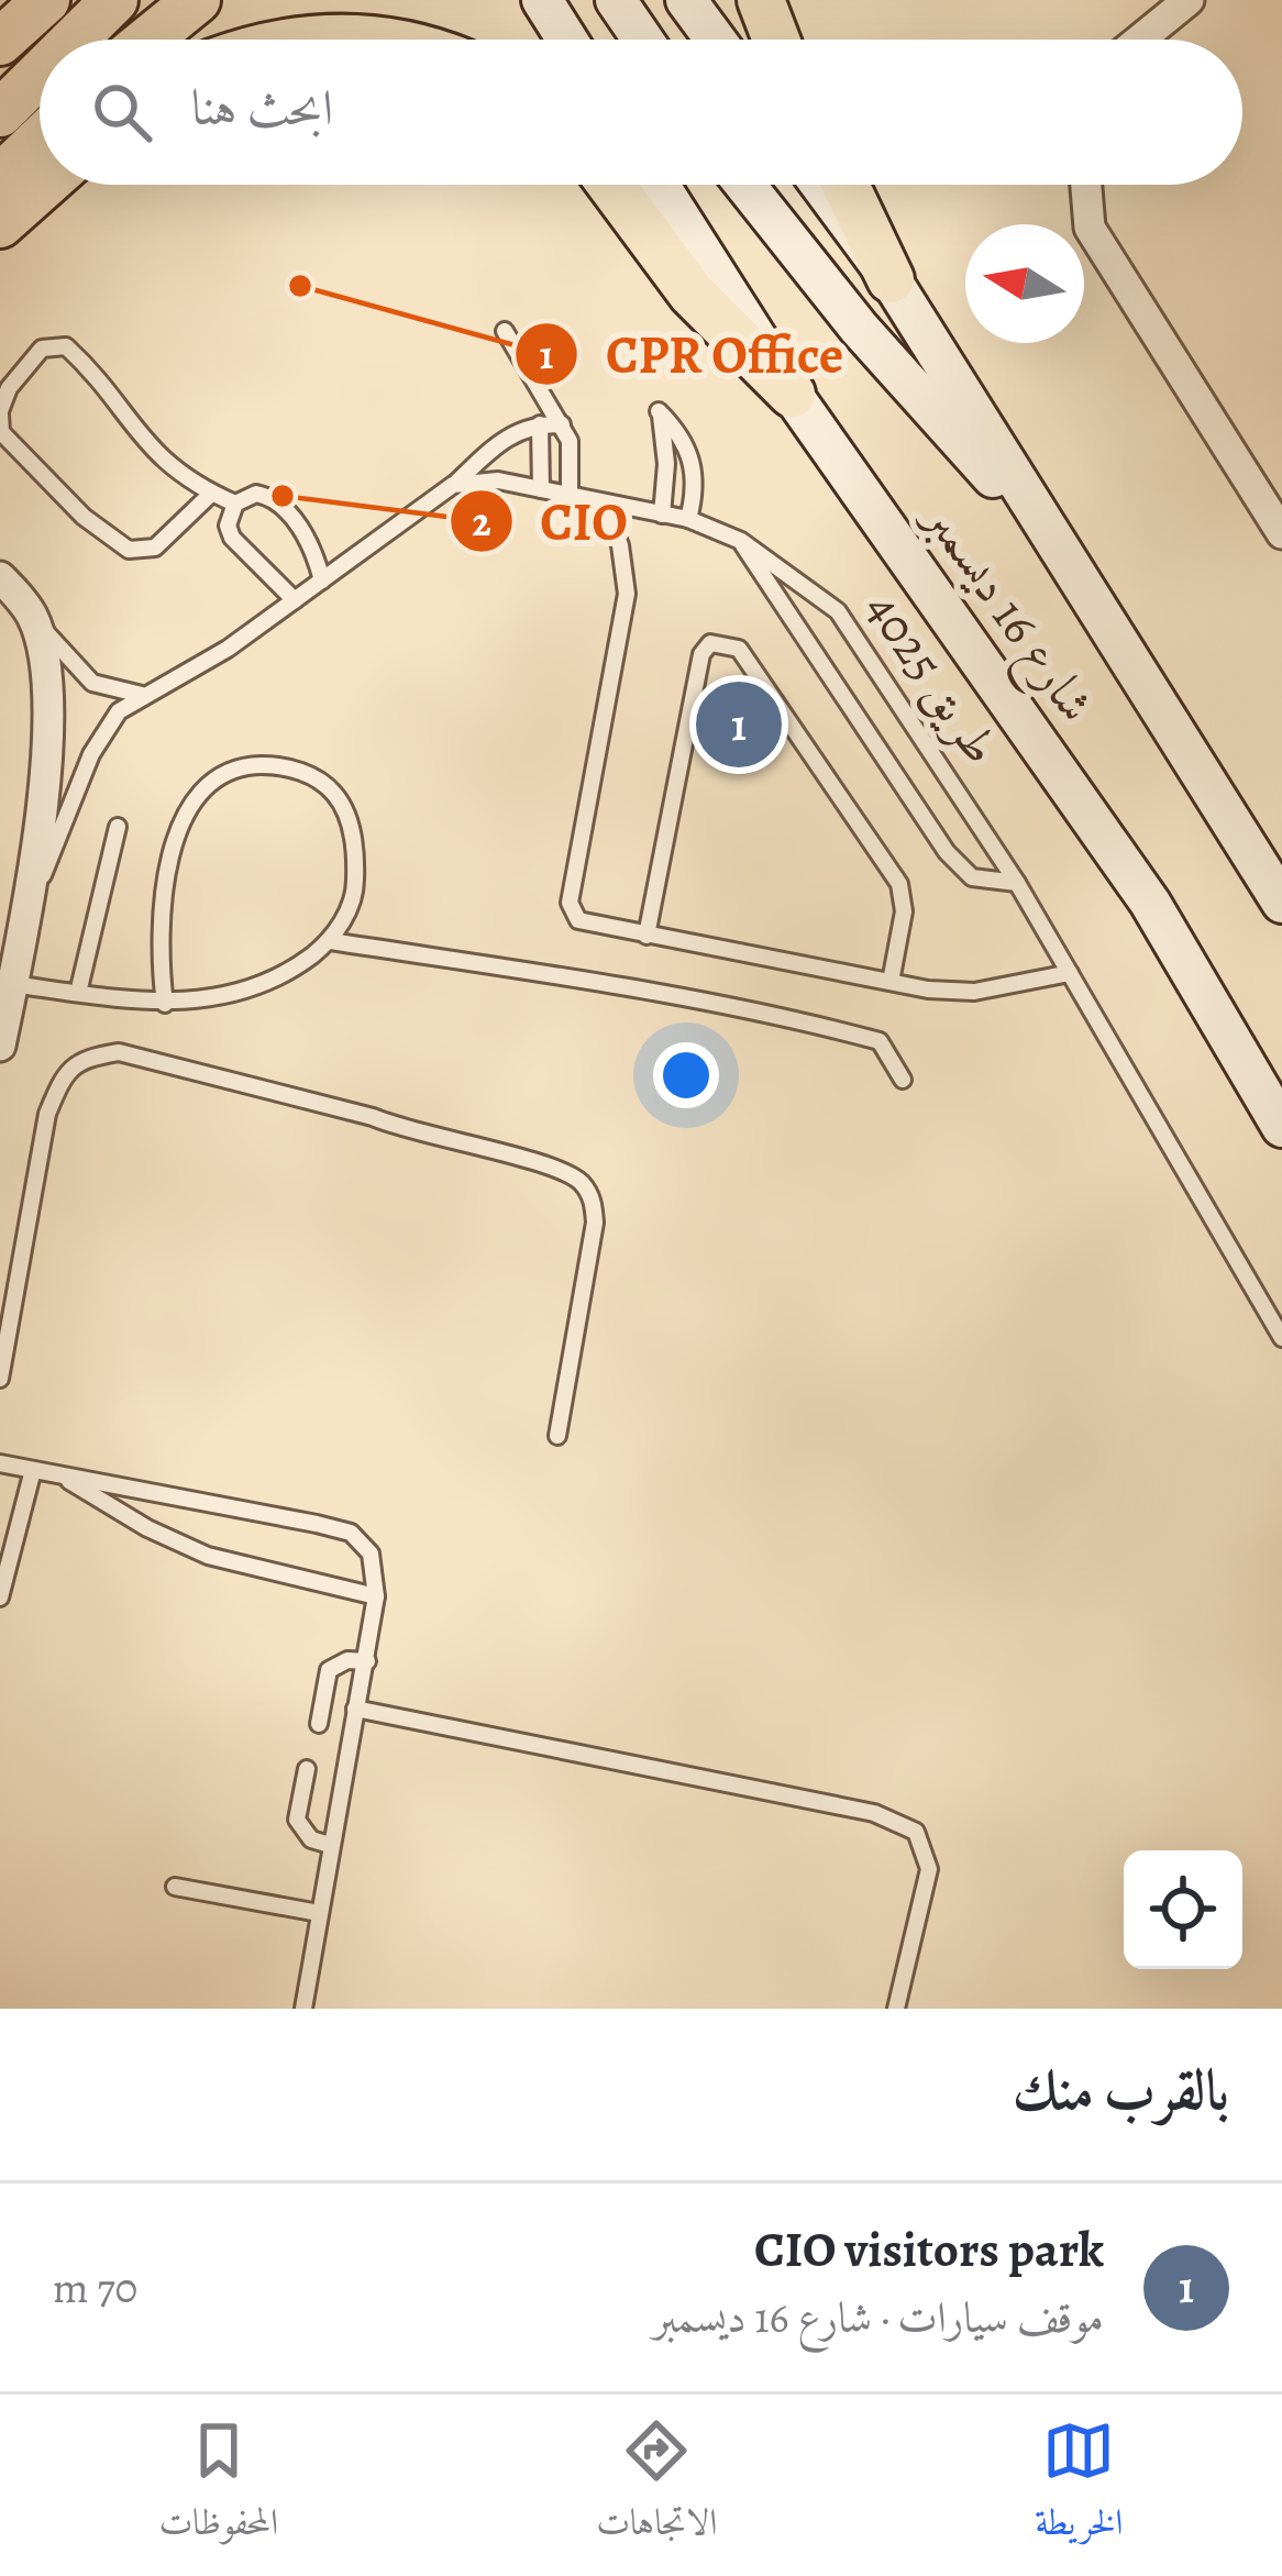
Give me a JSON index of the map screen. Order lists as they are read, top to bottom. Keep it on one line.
{"streets":{"main road":["شارع 16 ديسمبر"],"lane":["طريق 4025"]},"places":["CPR Office","CIO"],"north":"left","page":{"search":"ابحث هنا","pins":"1","heading":"بالقرب منك","list":[{"mark":"1","name":"CIO visitors park","note":"موقف سيارات · شارع 16 ديسمبر","value":"70 m"}],"nav":["الخريطة","الاتجاهات","المحفوظات"]}}
